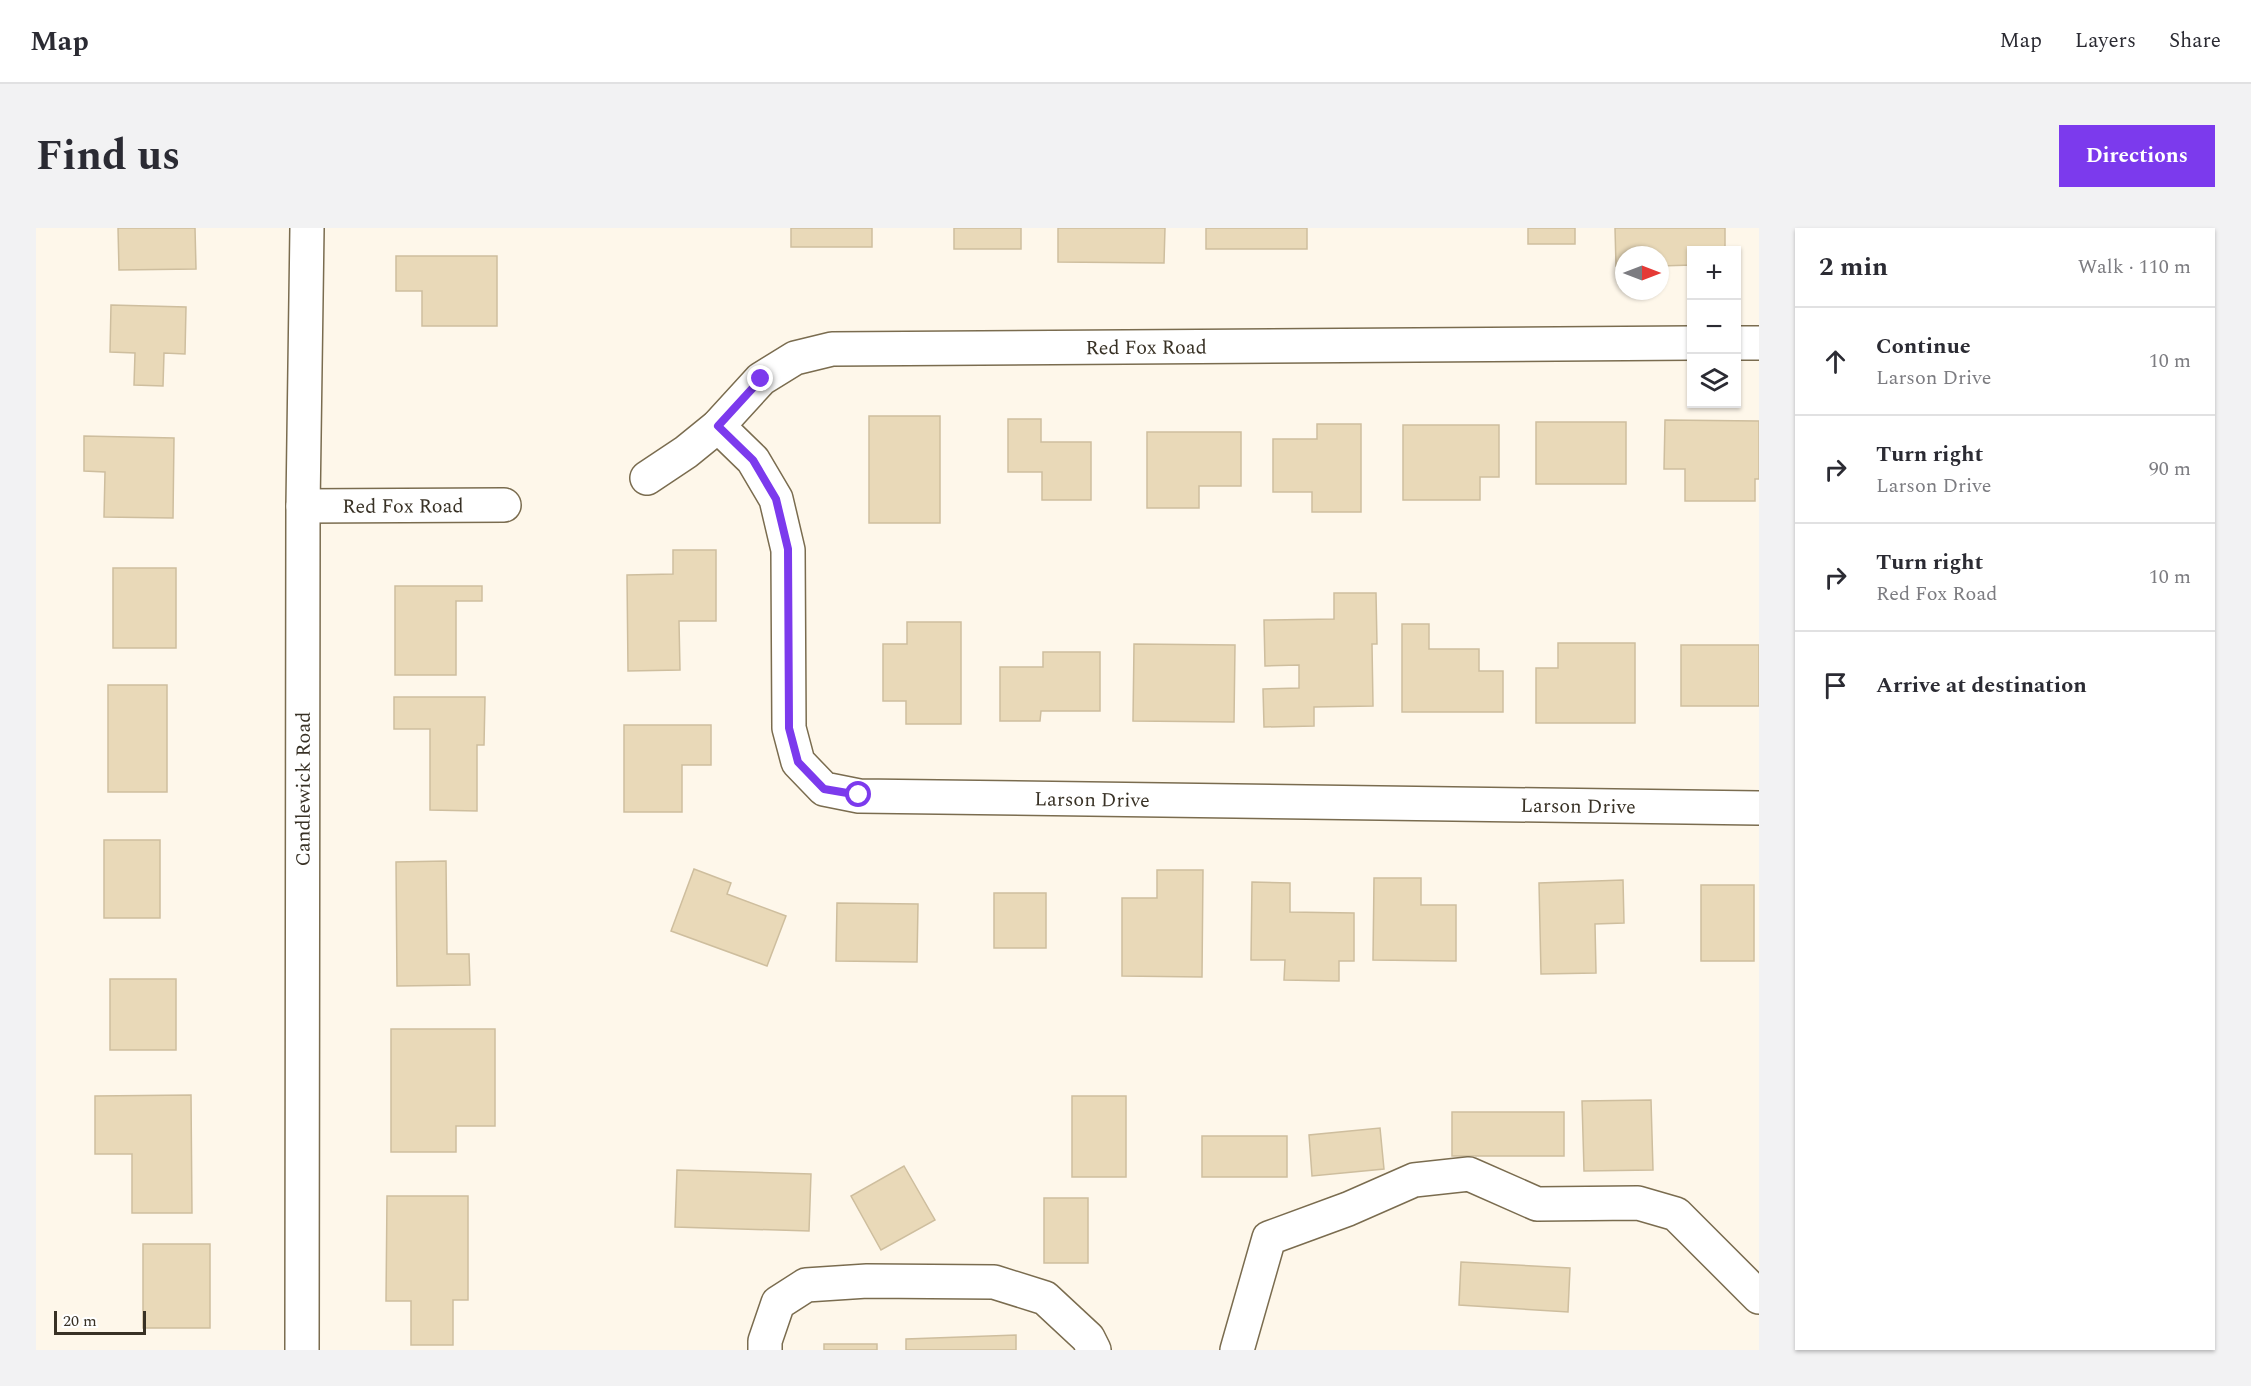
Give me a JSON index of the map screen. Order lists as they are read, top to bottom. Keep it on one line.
{"streets":{"street":["Red Fox Road","Candlewick Road","Larson Drive"]},"crossings":[["Red Fox Road","Candlewick Road"],["Red Fox Road","Larson Drive"]],"scale_bar":"20 m","north":"right","page":{"header":"Map","nav":["Map","Layers","Share"],"title":"Find us","buttons":"Directions","heading":["2 min","Walk · 110 m"],"map_buttons":["+","−"],"list":[["Continue","Larson Drive","10 m"],["Turn right","Larson Drive","90 m"],["Turn right","Red Fox Road","10 m"],"Arrive at destination"],"scale":"20 m"}}
